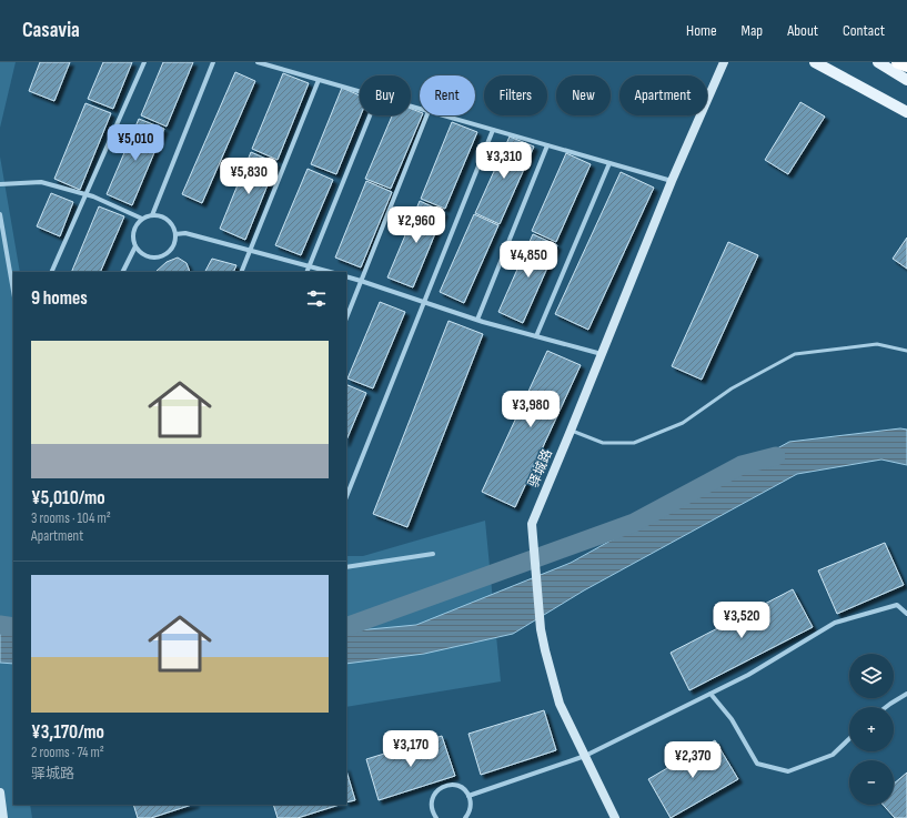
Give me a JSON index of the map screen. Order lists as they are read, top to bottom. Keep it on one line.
{"streets":{"street":["驿城路"]},"page":{"header":"Casavia","nav":["Home","Map","About","Contact"],"chip":["Buy","Rent","Filters","New","Apartment"],"price":["¥5,010","¥3,310","¥5,830","¥2,960","¥4,850","¥3,980","¥3,520","¥3,170","¥2,370"],"heading":"9 homes","list":[{"name":"¥5,010/mo","note":"3 rooms · 104 m² · Apartment"},{"name":"¥3,170/mo","note":"2 rooms · 74 m² · 驿城路"}],"map_buttons":["+","−"]}}
